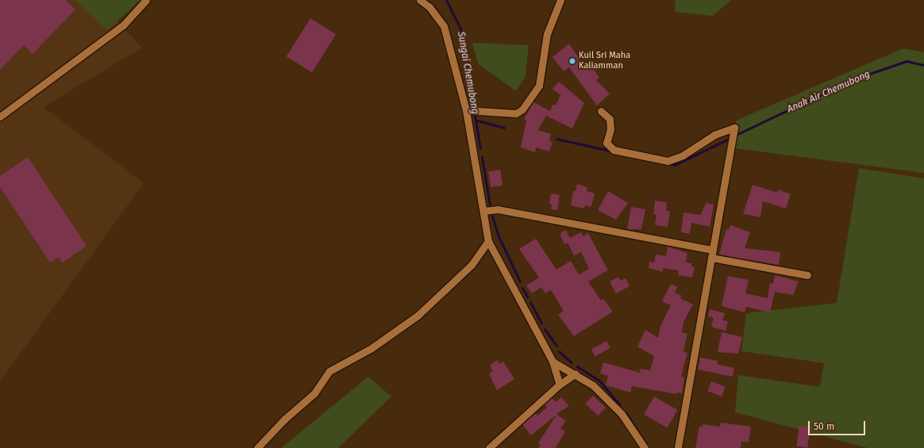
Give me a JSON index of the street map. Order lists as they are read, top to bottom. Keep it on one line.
{"water":["Sungai Chemubong","Anak Air Chemubong"],"places":["Kuil Sri Maha Kaliamman"],"scale_bar":"50 m"}
